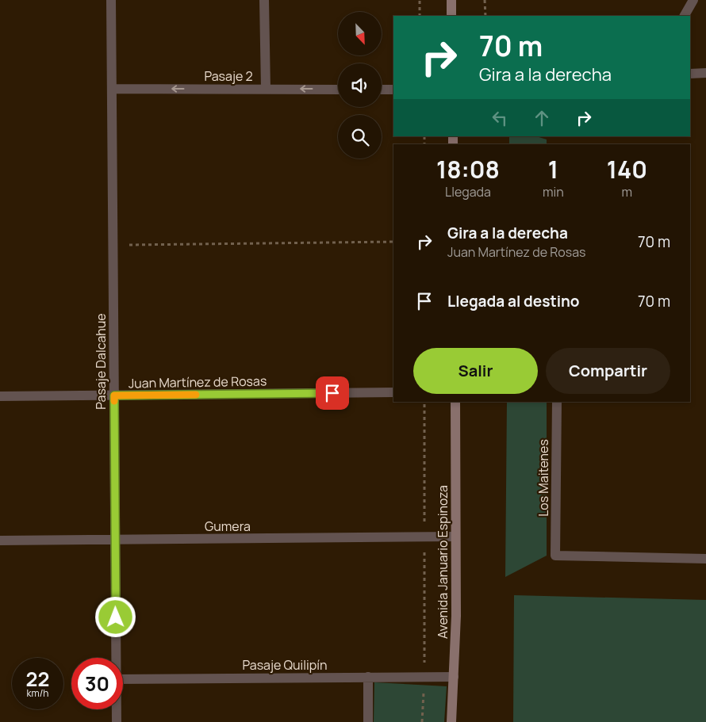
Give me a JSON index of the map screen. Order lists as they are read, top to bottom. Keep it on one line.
{"streets":{"main road":["Avenida Januario Espinoza"],"street":["Pasaje 2","Pasaje Dalcahue","Juan Martínez de Rosas","Los Maitenes","Gumera","Pasaje Quilipín"]},"crossings":[["Pasaje 2","Pasaje Dalcahue"],["Pasaje Dalcahue","Juan Martínez de Rosas"],["Pasaje Dalcahue","Gumera"],["Gumera","Avenida Januario Espinoza"],["Avenida Januario Espinoza","Pasaje Quilipín"]],"one_way":["Pasaje 2"],"north":"bottom right","page":{"turn":["70 m","Gira a la derecha"],"eta":["18:08","Llegada","1","min","140","m"],"list":[{"name":"Gira a la derecha","note":"Juan Martínez de Rosas","value":"70 m"},{"name":"Llegada al destino","value":"70 m"}],"buttons":["Salir","Compartir"],"speed":"22 km/h","limit":"30"}}
